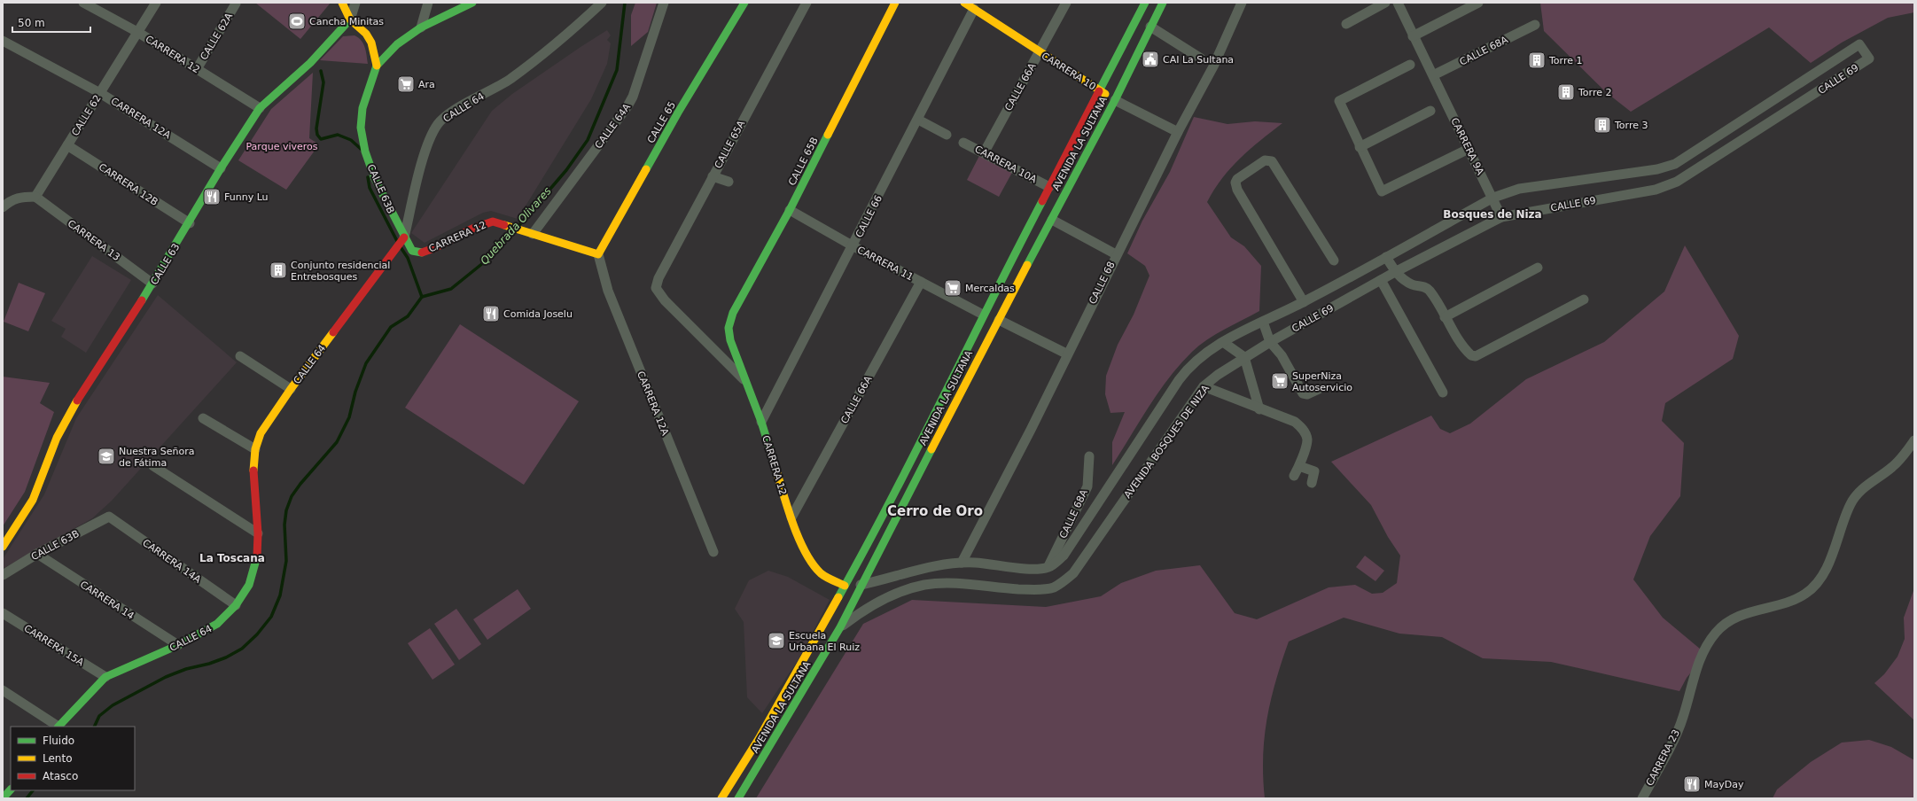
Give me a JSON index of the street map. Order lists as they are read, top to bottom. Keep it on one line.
{"streets":{"street":["CALLE 62A","CALLE 68A","CARRERA 12","CARRERA 10","CALLE 69","CALLE 66A","CALLE 64","CALLE 62","CARRERA 12A","CALLE 65","CALLE 64A","AVENIDA LA SULTANA","CALLE 65A","CARRERA 9A","CALLE 65B","CARRERA 10A","CARRERA 12B","CALLE 63B","CALLE 66","CARRERA 13","CARRERA 11","CALLE 63","CALLE 68","AVENIDA BOSQUES DE NIZA","CARRERA 14A","CARRERA 14","CARRERA 15A","CARRERA 23"]},"crossings":[["CALLE 62A","CARRERA 12"],["CALLE 68A","CARRERA 9A"],["CALLE 68A","AVENIDA BOSQUES DE NIZA"],["CARRERA 12","CALLE 66A"],["CARRERA 12","CALLE 64"],["CARRERA 12","CALLE 62"],["CARRERA 12","CARRERA 12A"],["CARRERA 12","CALLE 65"],["CARRERA 12","CALLE 64A"],["CARRERA 12","AVENIDA LA SULTANA"],["CARRERA 12","CALLE 65A"],["CARRERA 12","CALLE 65B"],["CARRERA 12","CALLE 63B"],["CARRERA 12","CALLE 66"],["CARRERA 12","CALLE 63"],["CARRERA 10","CALLE 66A"],["CARRERA 10","AVENIDA LA SULTANA"],["CARRERA 10","CALLE 66"],["CARRERA 10","CALLE 68"],["CALLE 69","CARRERA 9A"],["CALLE 69","AVENIDA BOSQUES DE NIZA"],["CALLE 66A","CARRERA 10A"],["CALLE 66A","CARRERA 11"],["CALLE 64","CALLE 63B"],["CALLE 64","CARRERA 14A"],["CALLE 64","CARRERA 14"],["CALLE 64","CARRERA 15A"],["CALLE 62","CARRERA 12A"],["CALLE 62","CARRERA 12B"],["CALLE 62","CARRERA 13"],["CARRERA 12A","CALLE 65"],["CARRERA 12A","CALLE 63"],["AVENIDA LA SULTANA","CARRERA 10A"],["AVENIDA LA SULTANA","CARRERA 11"],["AVENIDA LA SULTANA","AVENIDA BOSQUES DE NIZA"],["CALLE 65B","CARRERA 11"],["CARRERA 12B","CALLE 63"],["CALLE 63B","CARRERA 14A"],["CALLE 63B","CARRERA 14"],["CALLE 66","CARRERA 11"],["CARRERA 13","CALLE 63"]],"districts":["Bosques de Niza","Cerro de Oro","La Toscana"],"water":["Quebrada Olivares"],"parks":["Parque viveros"],"places":{"sports":["Cancha Minitas"],"public building":["CAI La Sultana"],"building":["Torre 1","Torre 2","Torre 3","Conjunto residencial Entrebosques"],"supermarket":["Ara","Mercaldas","SuperNiza Autoservicio"],"restaurant":["Funny Lu","Comida Joselu","MayDay"],"school or university":["Nuestra Señora de Fátima","Escuela Urbana El Ruiz"]},"legend":["Fluido","Lento","Atasco"],"scale_bar":"50 m"}
